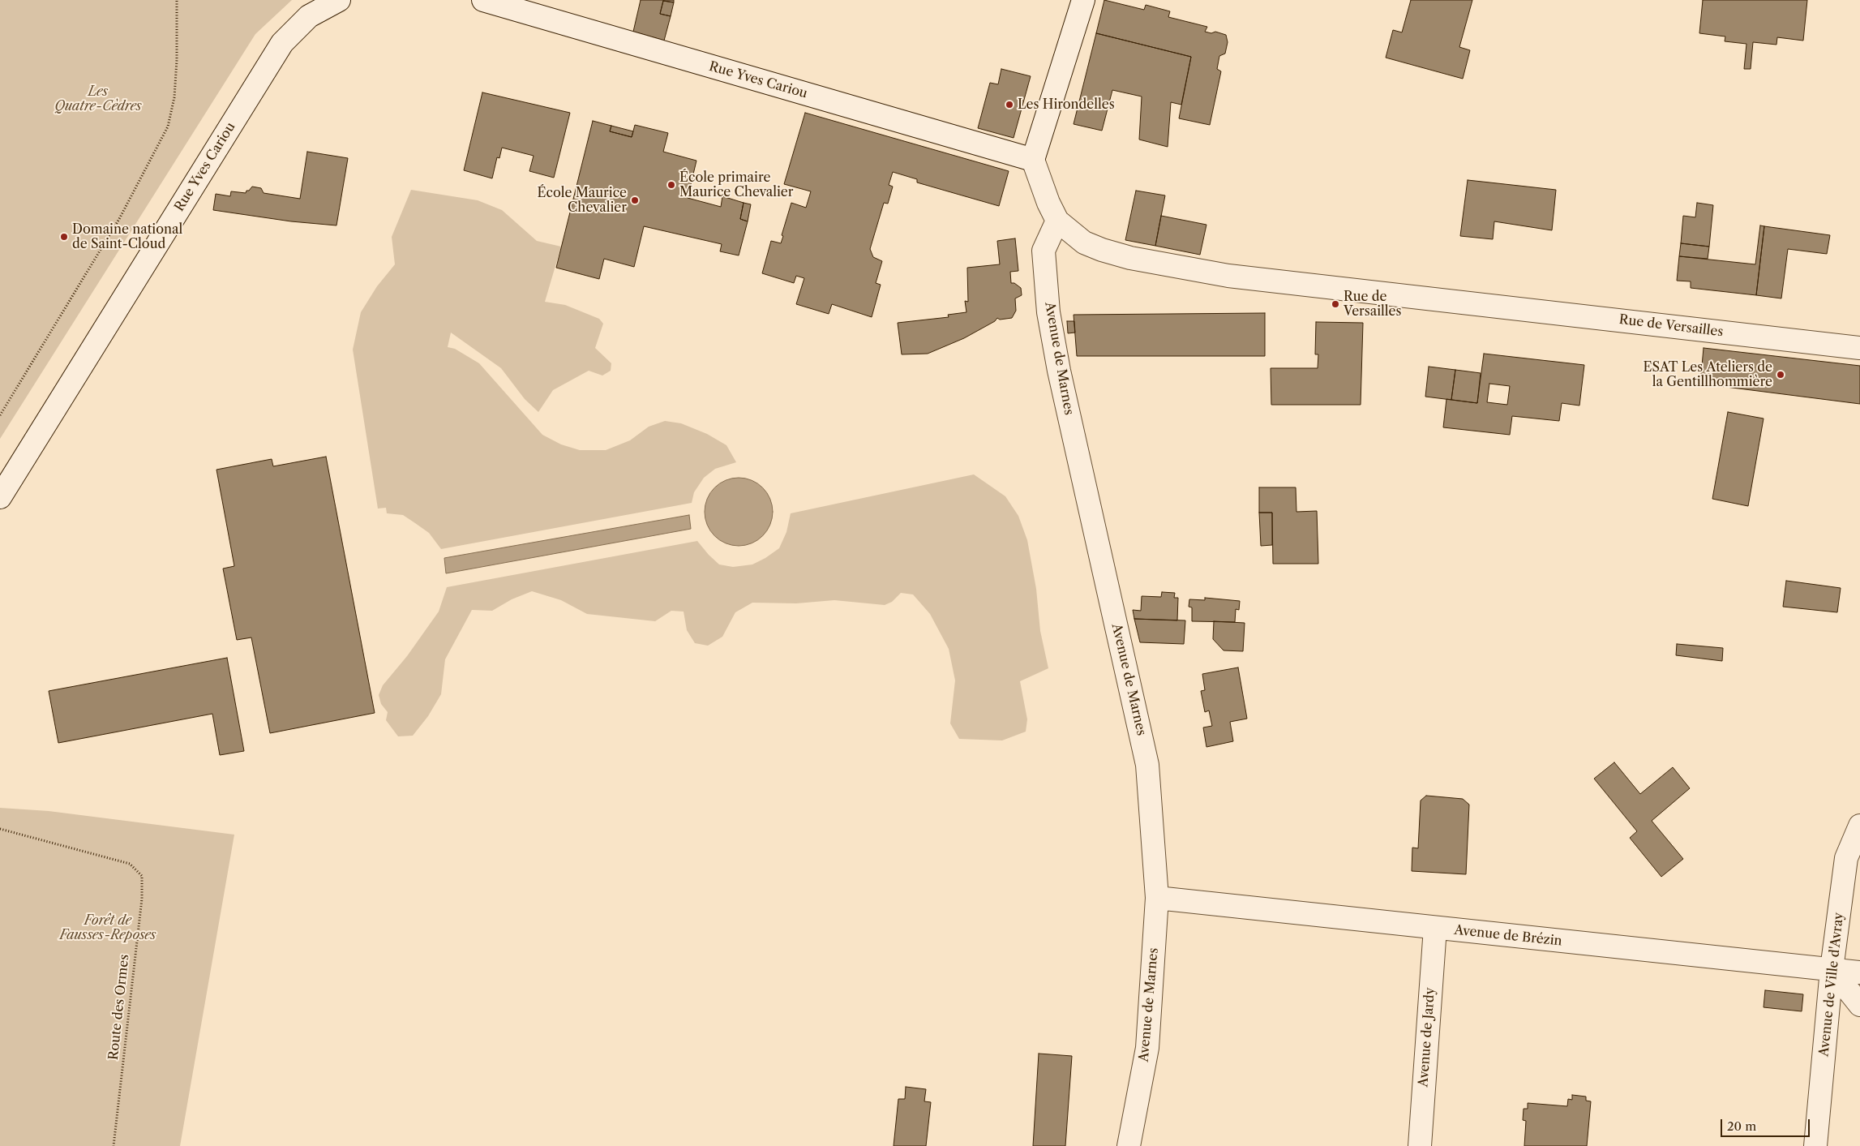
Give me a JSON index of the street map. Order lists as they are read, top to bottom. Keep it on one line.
{"streets":{"street":["Rue Yves Cariou","Rue de Versailles","Avenue de Marnes","Avenue de Brézin","Avenue de Ville d'Avray","Avenue de Jardy"],"path":["Route des Ormes"]},"crossings":[["Rue de Versailles","Avenue de Marnes"],["Avenue de Marnes","Avenue de Brézin"],["Avenue de Brézin","Avenue de Ville d'Avray"],["Avenue de Brézin","Avenue de Jardy"]],"parks":["Les Quatre-Cèdres","Forêt de Fausses-Reposes"],"places":["Les Hirondelles","École primaire Maurice Chevalier","École Maurice Chevalier","Domaine national de Saint-Cloud","Rue de Versailles","ESAT Les Ateliers de la Gentillhommière"],"scale_bar":"20 m"}
